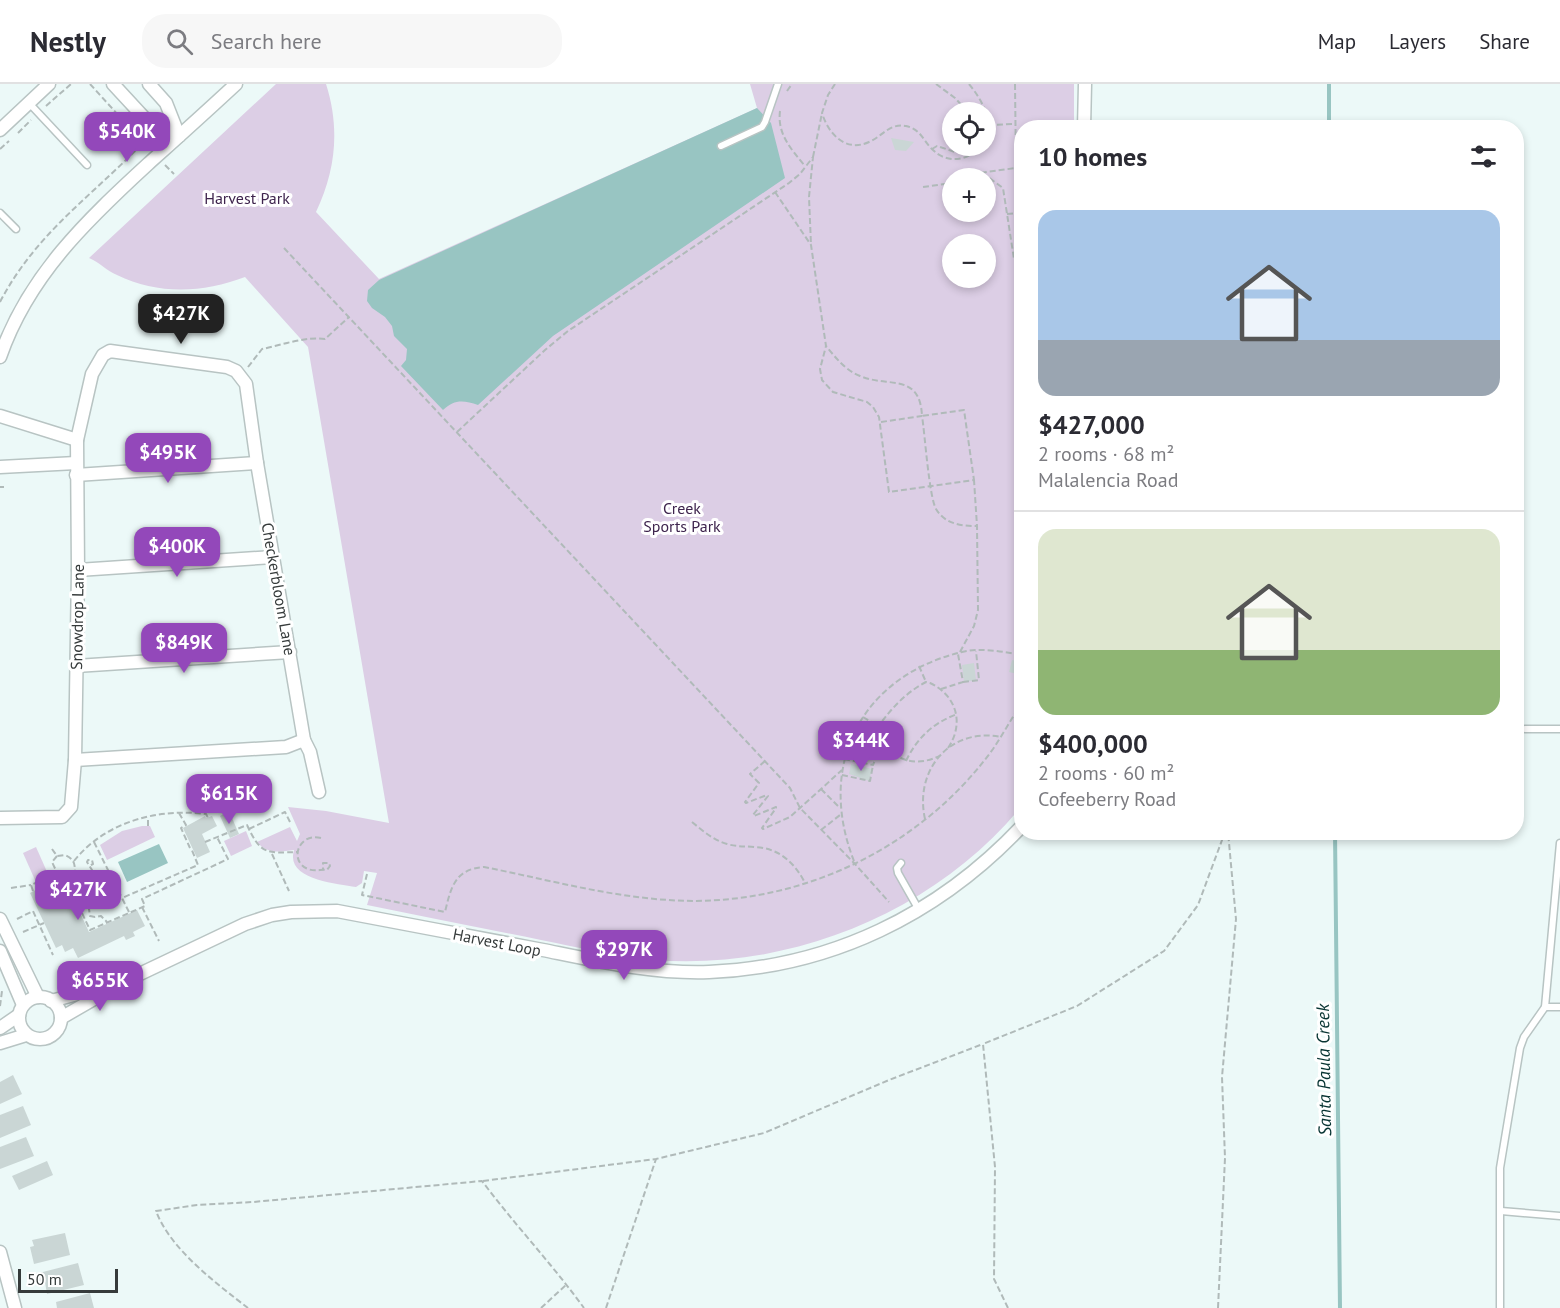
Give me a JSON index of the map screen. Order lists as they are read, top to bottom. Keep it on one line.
{"streets":{"street":["Checkerbloom Lane","Snowdrop Lane","Harvest Loop"]},"crossings":[["Checkerbloom Lane","Snowdrop Lane"]],"water":["Santa Paula Creek"],"parks":["Harvest Park","Creek Sports Park"],"scale_bar":"50 m","page":{"header":"Nestly","search":"Search here","nav":["Map","Layers","Share"],"map_buttons":["+","−"],"price":["$540K","$427K","$495K","$400K","$849K","$344K","$615K","$427K","$297K","$655K"],"heading":"10 homes","list":[{"name":"$427,000","note":"2 rooms · 68 m² · Malalencia Road"},{"name":"$400,000","note":"2 rooms · 60 m² · Cofeeberry Road"}],"scale":"50 m"}}
